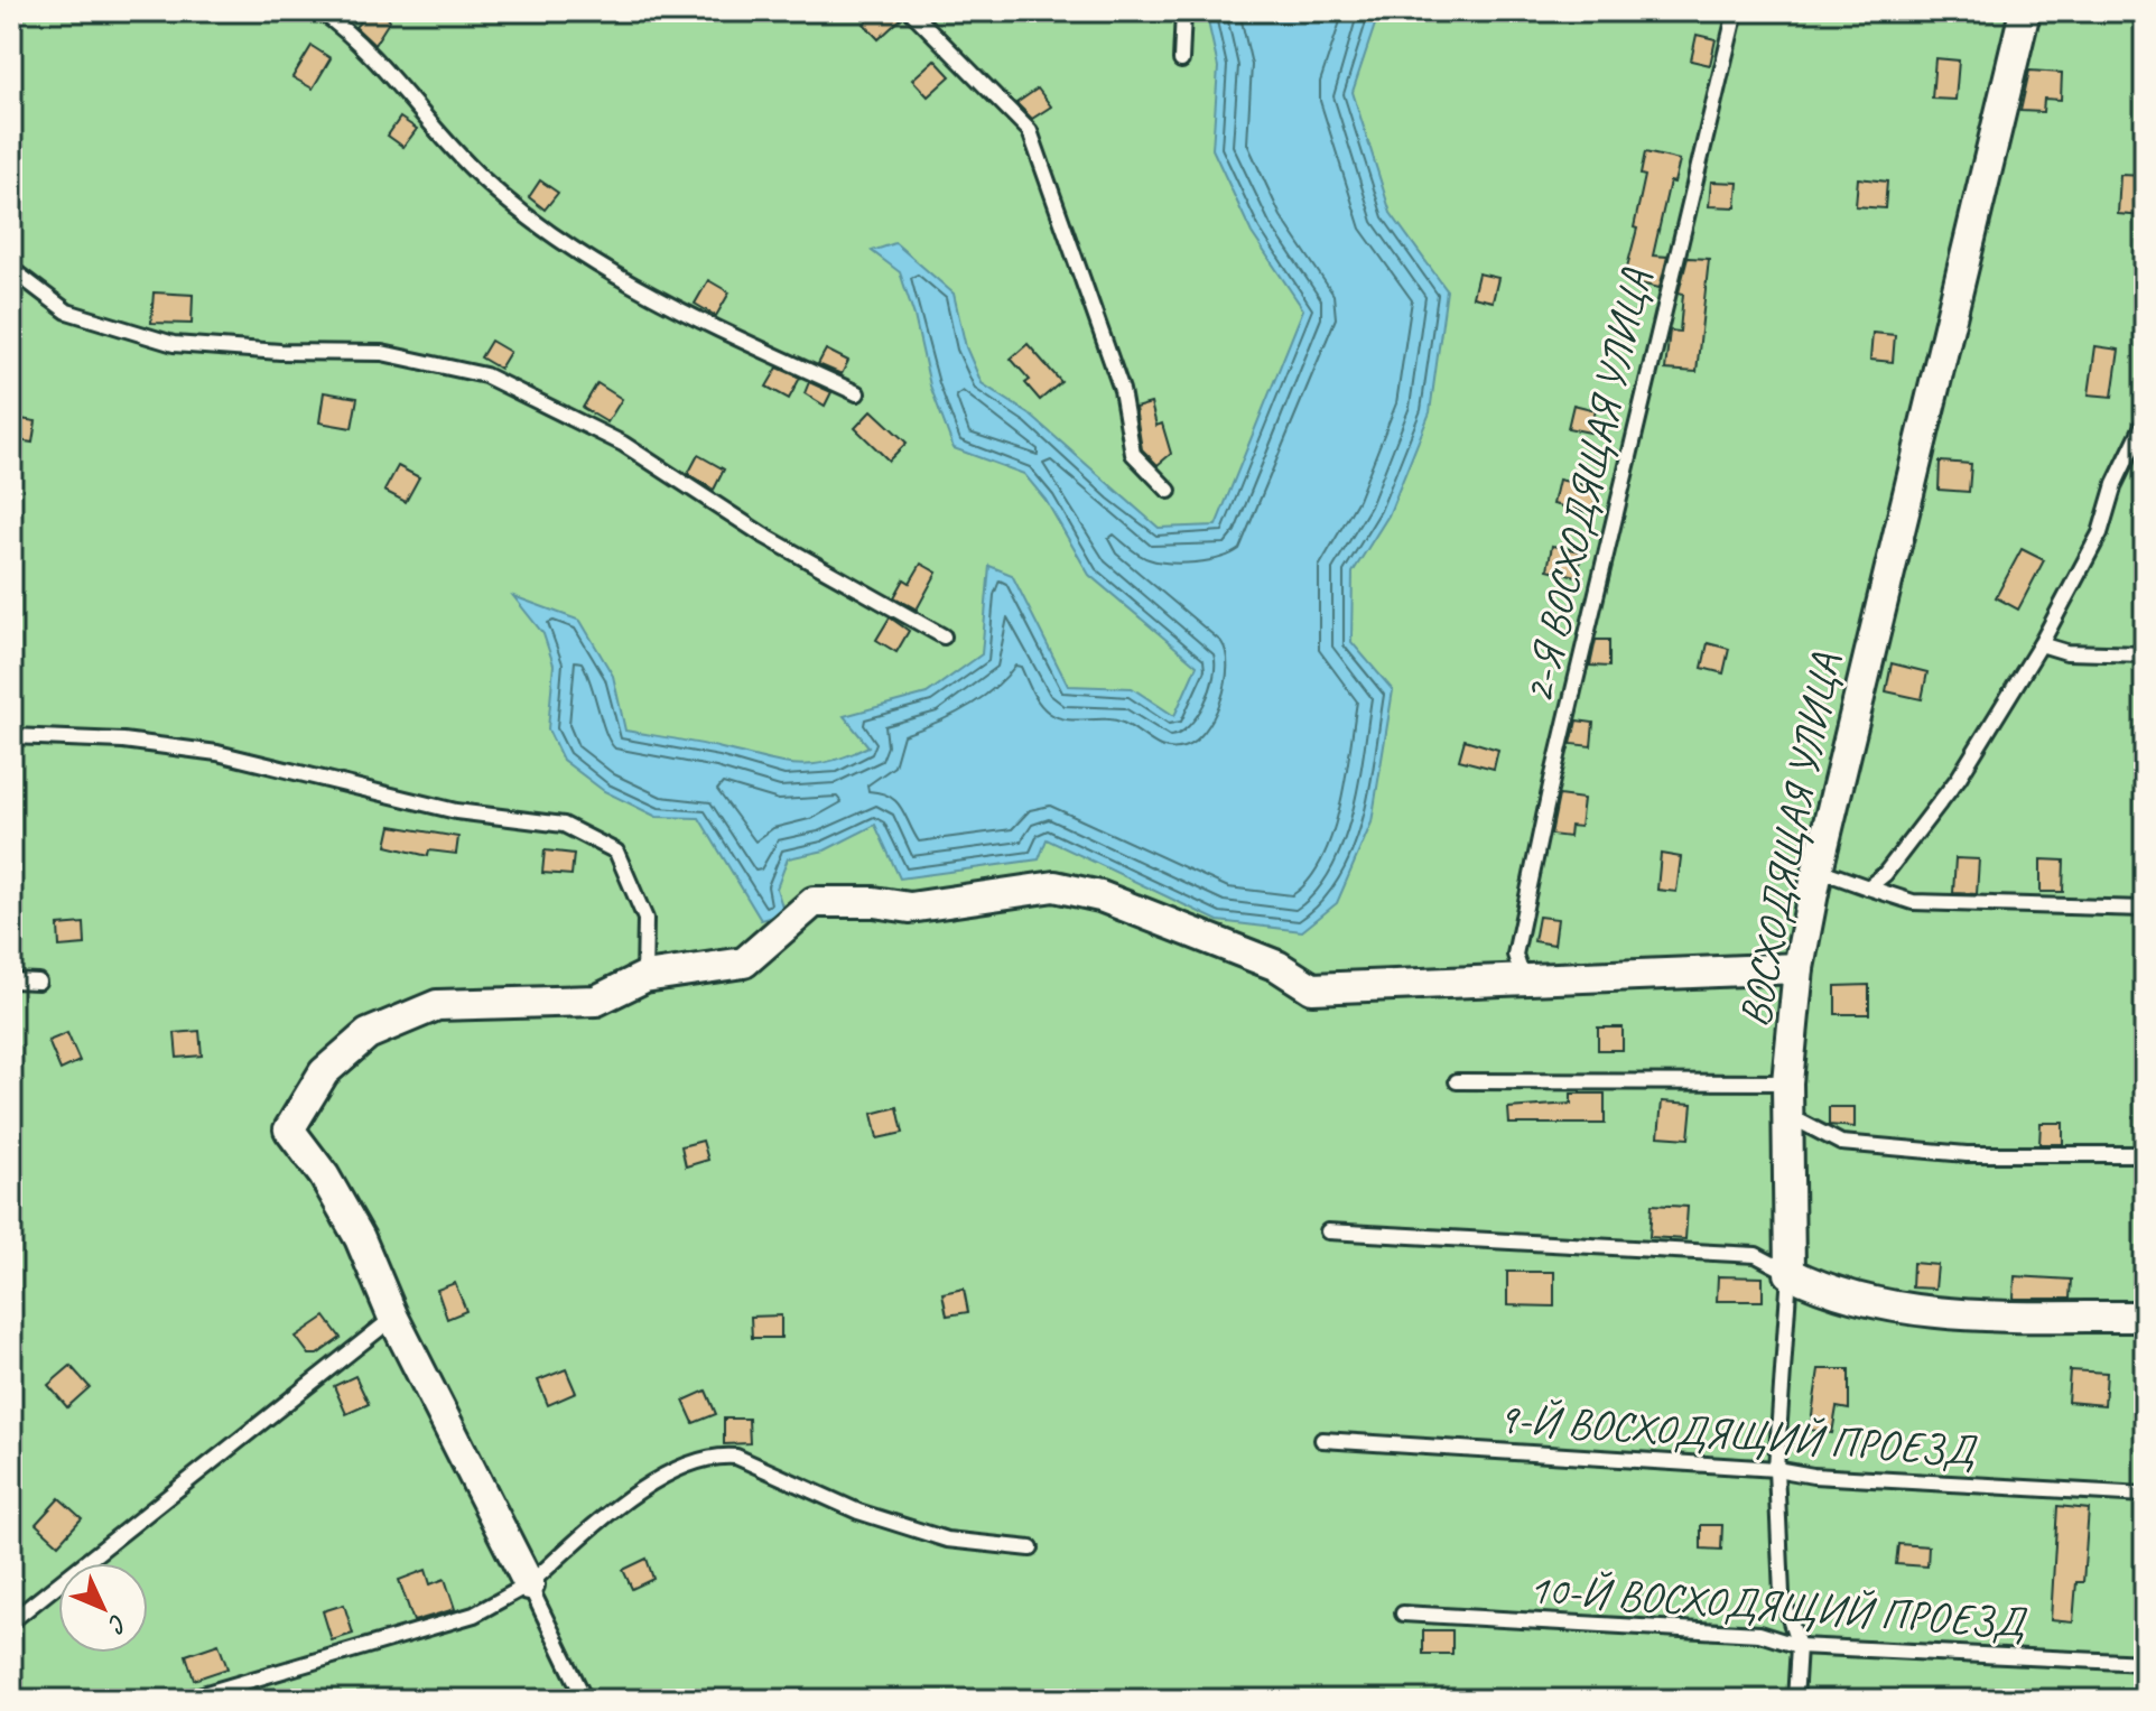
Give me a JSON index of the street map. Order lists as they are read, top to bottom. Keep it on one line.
{"streets":{"street":["ВОСХОДЯЩАЯ УЛИЦА"],"lane":["2-Я ВОСХОДЯЩАЯ УЛИЦА","9-Й ВОСХОДЯЩИЙ ПРОЕЗД","10-Й ВОСХОДЯЩИЙ ПРОЕЗД"]},"crossings":[["ВОСХОДЯЩАЯ УЛИЦА","9-Й ВОСХОДЯЩИЙ ПРОЕЗД"],["ВОСХОДЯЩАЯ УЛИЦА","10-Й ВОСХОДЯЩИЙ ПРОЕЗД"]],"north":"bottom right"}
